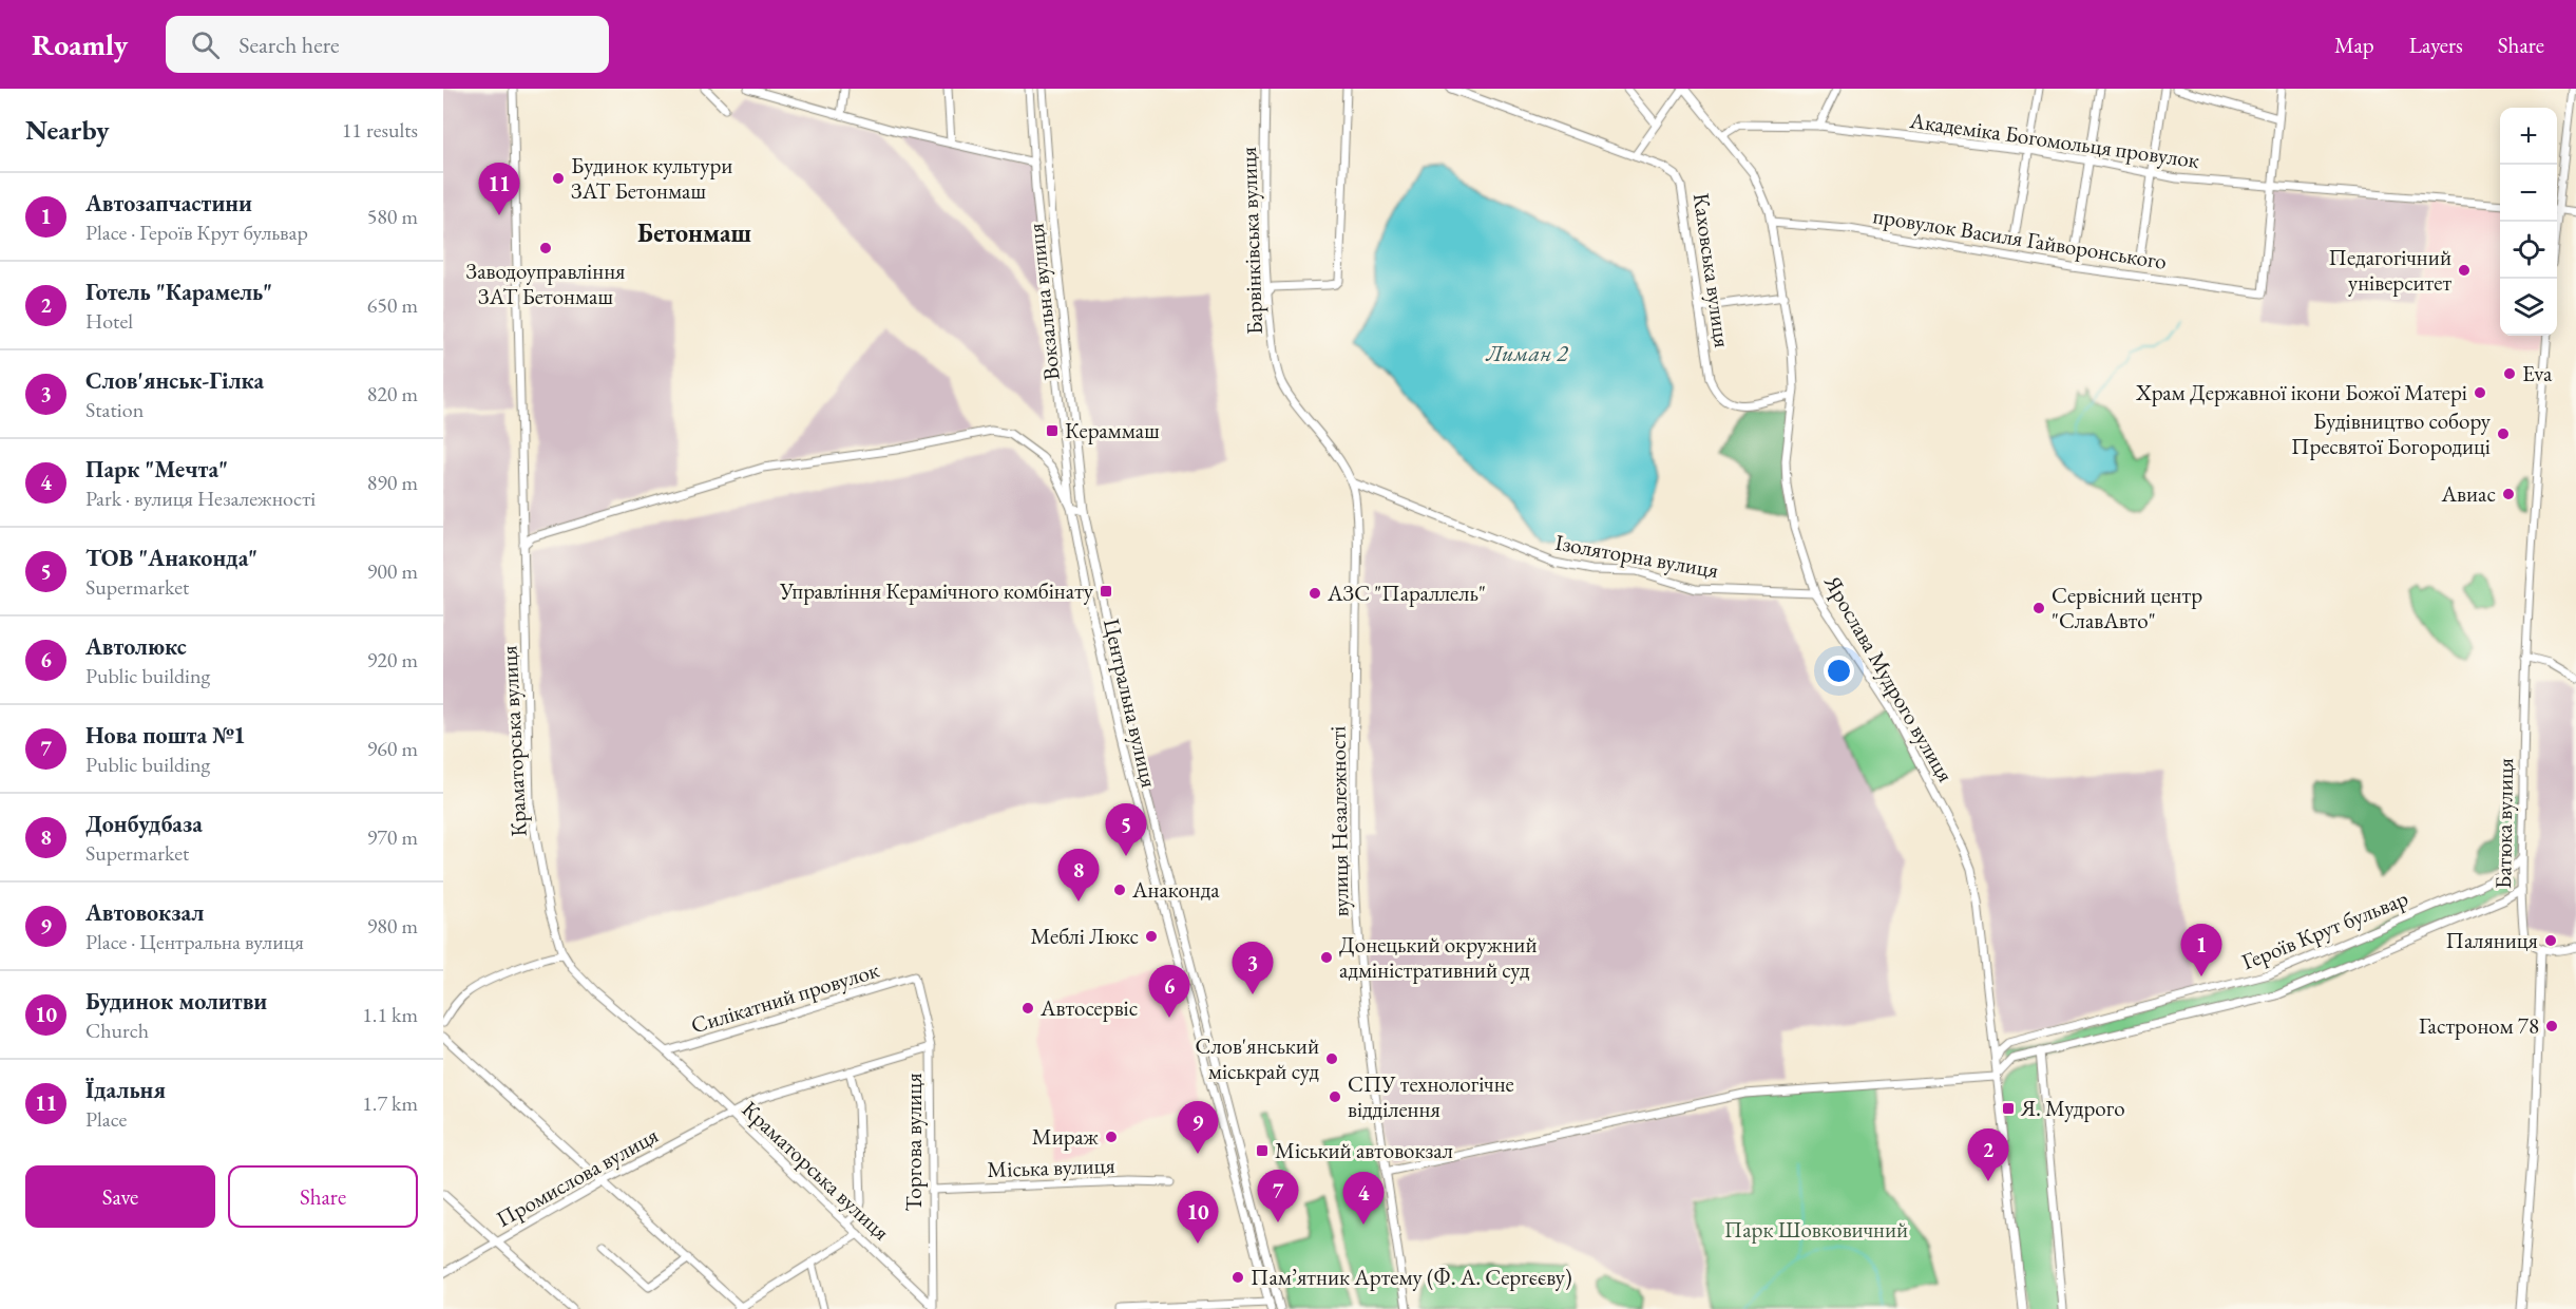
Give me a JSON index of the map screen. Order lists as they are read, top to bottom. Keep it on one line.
{"streets":{"street":["Академіка Богомольця провулок","провулок Василя Гайворонського","Барвінківська вулиця","Каховська вулиця","Вокзальна вулиця","Ізоляторна вулиця","Ярослава Мудрого вулиця","Центральна вулиця","Краматорська вулиця","вулиця Незалежності","Батюка вулиця","Героїв Крут бульвар","Силікатний провулок","Торгова вулиця","Міська вулиця","Промислова вулиця"]},"crossings":[["Академіка Богомольця провулок","провулок Василя Гайворонського"],["Академіка Богомольця провулок","Ярослава Мудрого вулиця"],["провулок Василя Гайворонського","Ярослава Мудрого вулиця"],["Барвінківська вулиця","Ізоляторна вулиця"],["Барвінківська вулиця","вулиця Незалежності"],["Каховська вулиця","Ярослава Мудрого вулиця"],["Вокзальна вулиця","Центральна вулиця"],["Ізоляторна вулиця","Ярослава Мудрого вулиця"],["Ізоляторна вулиця","вулиця Незалежності"],["Ярослава Мудрого вулиця","Героїв Крут бульвар"],["Краматорська вулиця","Силікатний провулок"],["Краматорська вулиця","Торгова вулиця"],["Краматорська вулиця","Промислова вулиця"],["Батюка вулиця","Героїв Крут бульвар"],["Силікатний провулок","Торгова вулиця"],["Торгова вулиця","Міська вулиця"],["Торгова вулиця","Промислова вулиця"]],"districts":["Бетонмаш"],"water":["Лиман 2"],"parks":["Парк Шовковичний"],"places":{"other":["Будинок культури ЗАТ Бетонмаш","Заводоуправління ЗАТ Бетонмаш","Педагогічний університет","Eva","Храм Державної ікони Божої Матері","Будівництво собору Пресвятої Богородиці","Авиас","АЗС \"Параллель\"","Сервісний центр \"СлавАвто\"","Анаконда","Меблі Люкс","Паляниця","Донецький окружний адміністративний суд","Автосервіс","Гастроном 78","Слов'янський міськрай суд","СПУ технологічне відділення","Мираж","Пам’ятник Артему (Ф. А. Сергєєву)"],"transit":["Кераммаш","Управління Керамічного комбінату","Я. Мудрого","Міський автовокзал"]},"page":{"header":"Roamly","search":"Search here","nav":["Map","Layers","Share"],"heading":["Nearby","11 results"],"map_buttons":["+","−"],"pins":["11","5","8","1","3","6","9","2","7","4","10"],"list":[{"mark":"1","name":"Автозапчастини","note":"Place · Героїв Крут бульвар","value":"580 m"},{"mark":"2","name":"Готель \"Карамель\"","note":"Hotel","value":"650 m"},{"mark":"3","name":"Слов'янськ-Гілка","note":"Station","value":"820 m"},{"mark":"4","name":"Парк \"Мечта\"","note":"Park · вулиця Незалежності","value":"890 m"},{"mark":"5","name":"ТОВ \"Анаконда\"","note":"Supermarket","value":"900 m"},{"mark":"6","name":"Автолюкс","note":"Public building","value":"920 m"},{"mark":"7","name":"Нова пошта №1","note":"Public building","value":"960 m"},{"mark":"8","name":"Донбудбаза","note":"Supermarket","value":"970 m"},{"mark":"9","name":"Автовокзал","note":"Place · Центральна вулиця","value":"980 m"},{"mark":"10","name":"Будинок молитви","note":"Church","value":"1.1 km"},{"mark":"11","name":"Їдальня","note":"Place","value":"1.7 km"}],"buttons":["Save","Share"]}}
